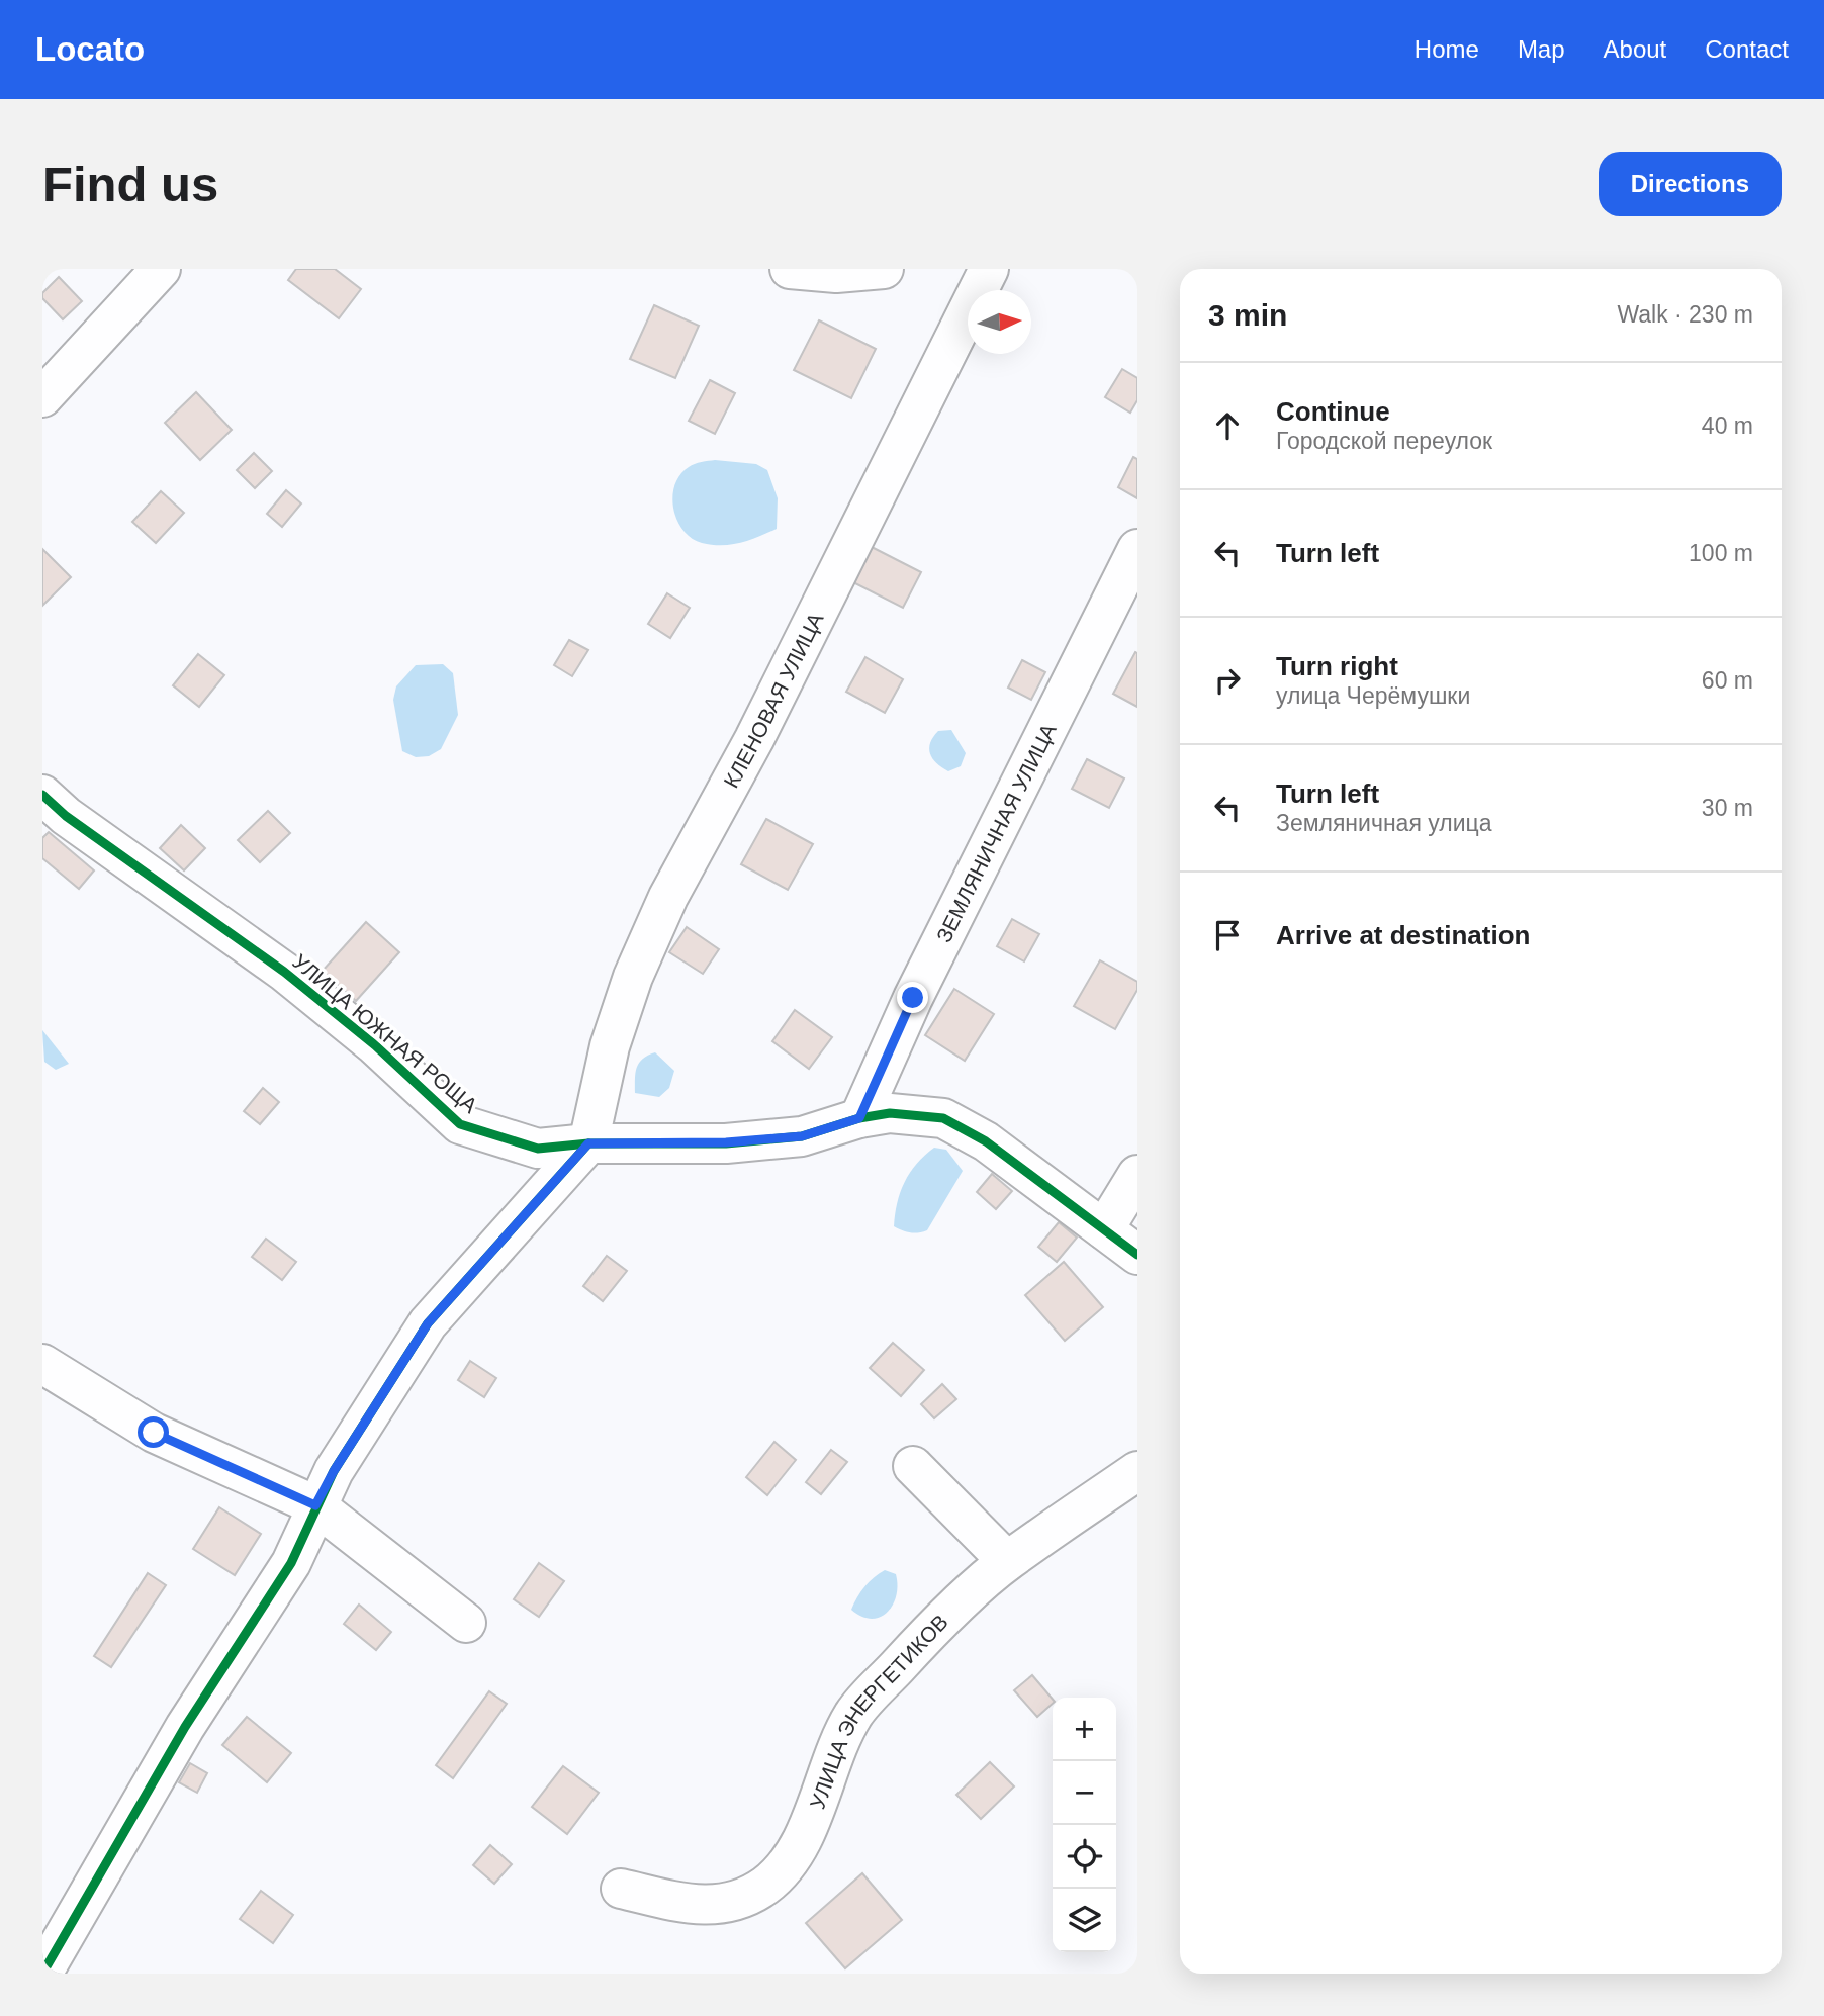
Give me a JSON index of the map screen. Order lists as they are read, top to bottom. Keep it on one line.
{"streets":{"street":["КЛЕНОВАЯ УЛИЦА","ЗЕМЛЯНИЧНАЯ УЛИЦА","УЛИЦА ЮЖНАЯ РОЩА","УЛИЦА ЭНЕРГЕТИКОВ"]},"crossings":[["КЛЕНОВАЯ УЛИЦА","УЛИЦА ЮЖНАЯ РОЩА"],["ЗЕМЛЯНИЧНАЯ УЛИЦА","УЛИЦА ЮЖНАЯ РОЩА"]],"north":"right","page":{"header":"Locato","nav":["Home","Map","About","Contact"],"buttons":"Directions","title":"Find us","heading":["3 min","Walk · 230 m"],"list":[["Continue","Городской переулок","40 m"],["Turn left","100 m"],["Turn right","улица Черёмушки","60 m"],["Turn left","Земляничная улица","30 m"],"Arrive at destination"],"map_buttons":["+","−"]}}
